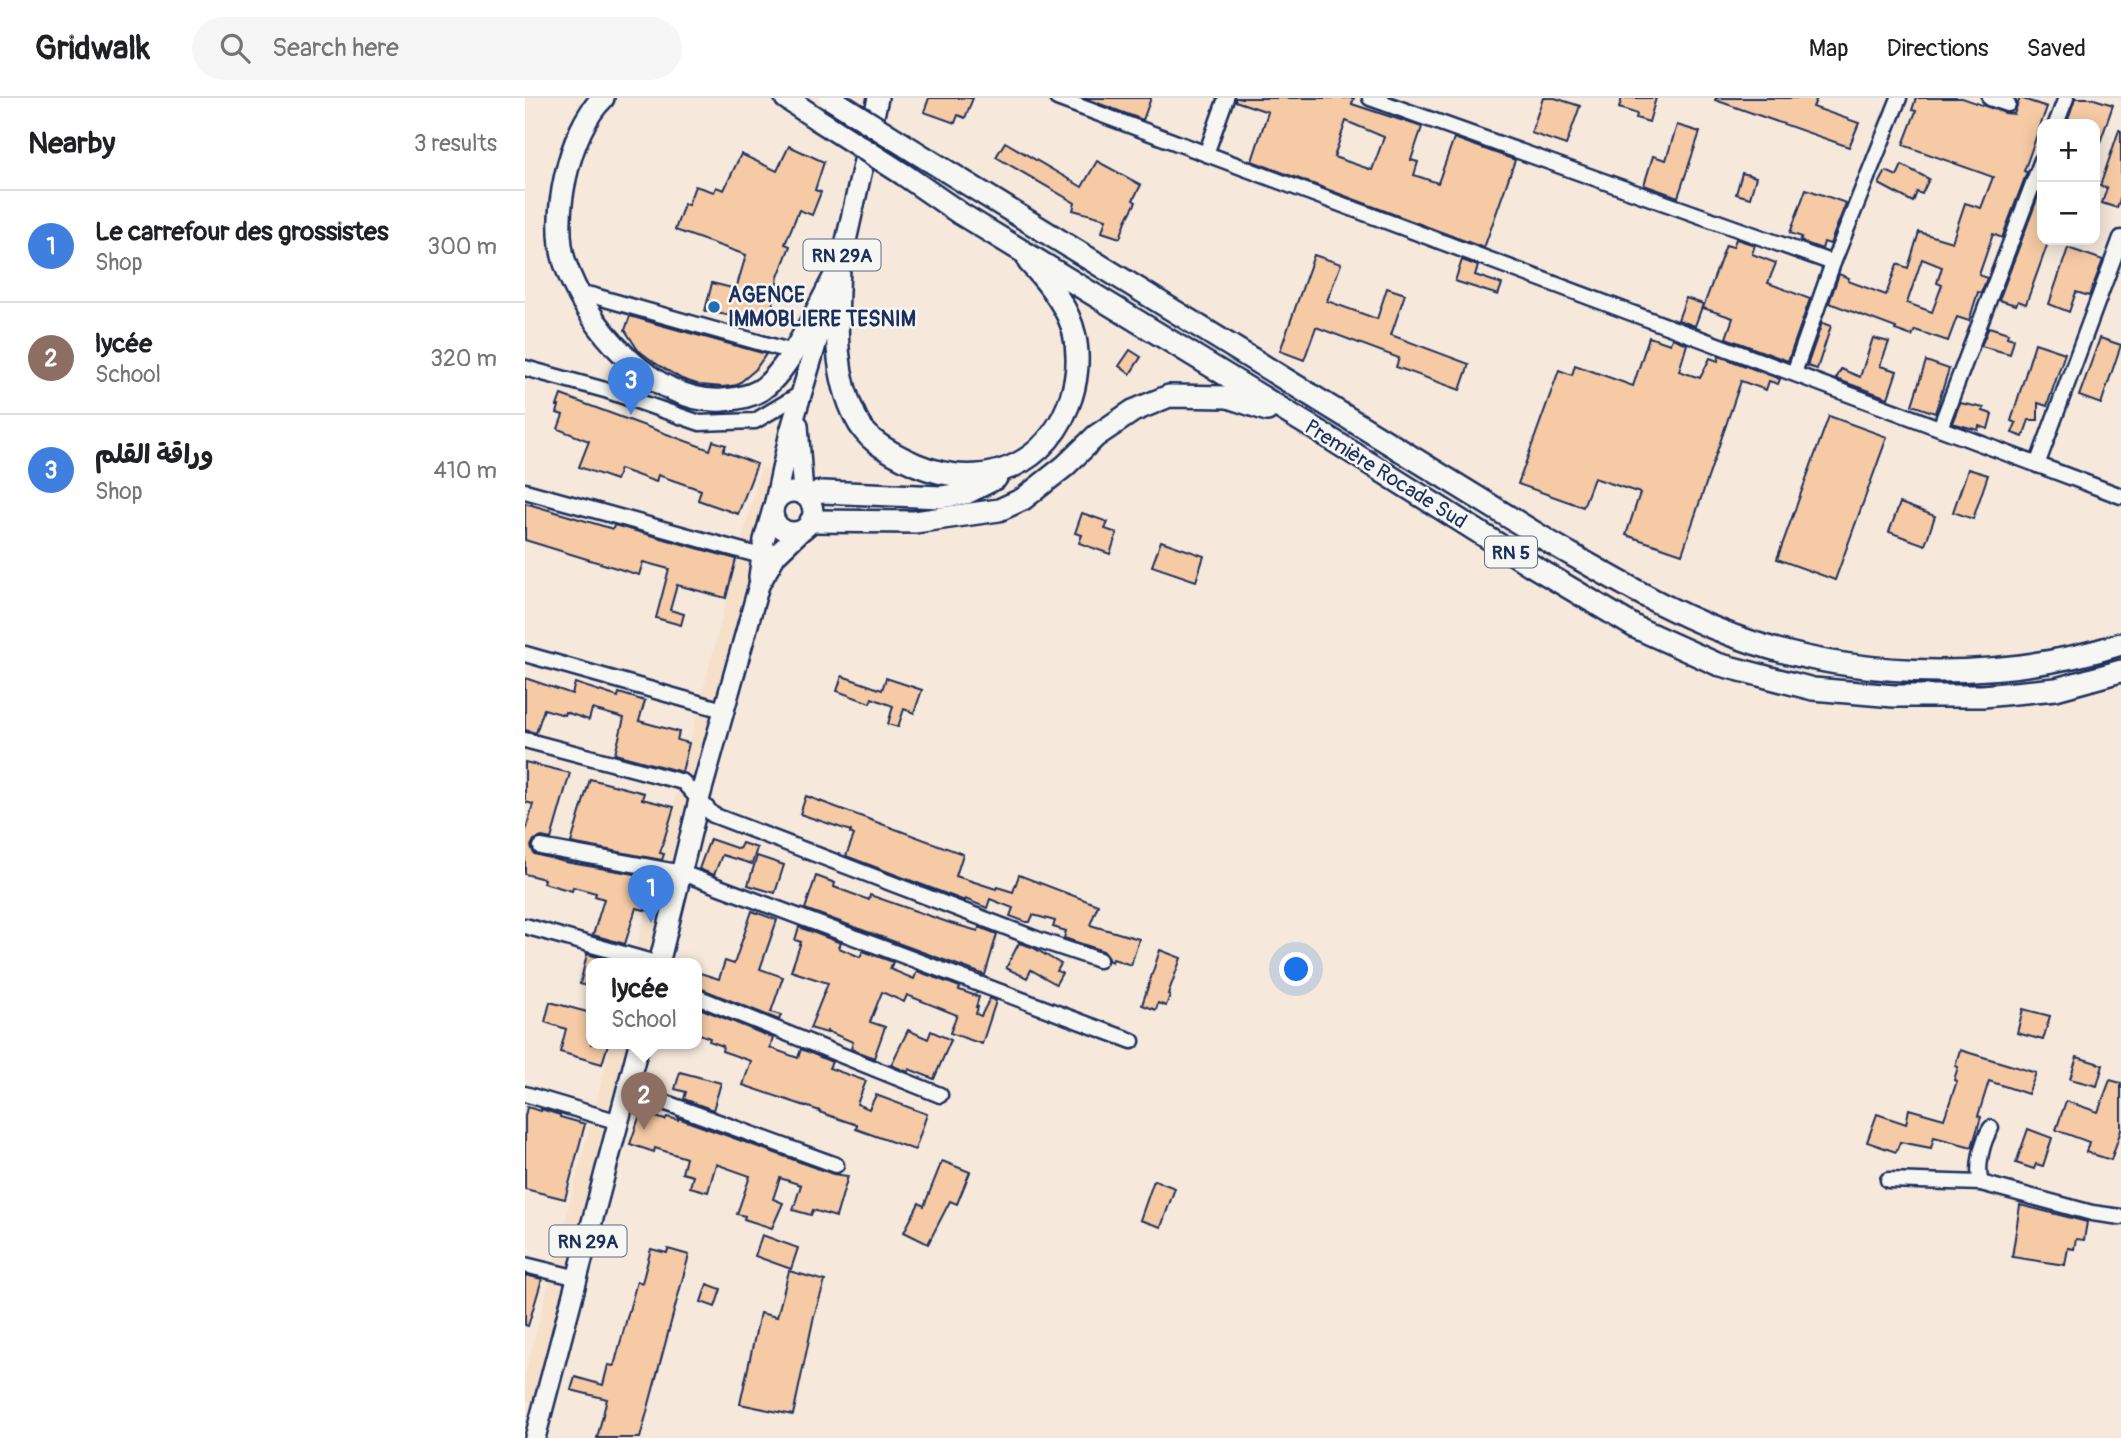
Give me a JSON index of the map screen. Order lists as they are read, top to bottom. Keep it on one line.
{"streets":{"highway":["Première Rocade Sud","RN 5"],"main road":["RN 29A"]},"places":["AGENCE IMMOBLIERE TESNIM"],"page":{"header":"Gridwalk","search":"Search here","nav":["Map","Directions","Saved"],"heading":["Nearby","3 results"],"map_buttons":["+","−"],"list":[{"mark":"1","name":"Le carrefour des grossistes","note":"Shop","value":"300 m"},{"mark":"2","name":"lycée","note":"School","value":"320 m"},{"mark":"3","name":"وراقة القلم","note":"Shop","value":"410 m"}],"pins":["3","1","2"],"popup":["lycée","School"]}}
